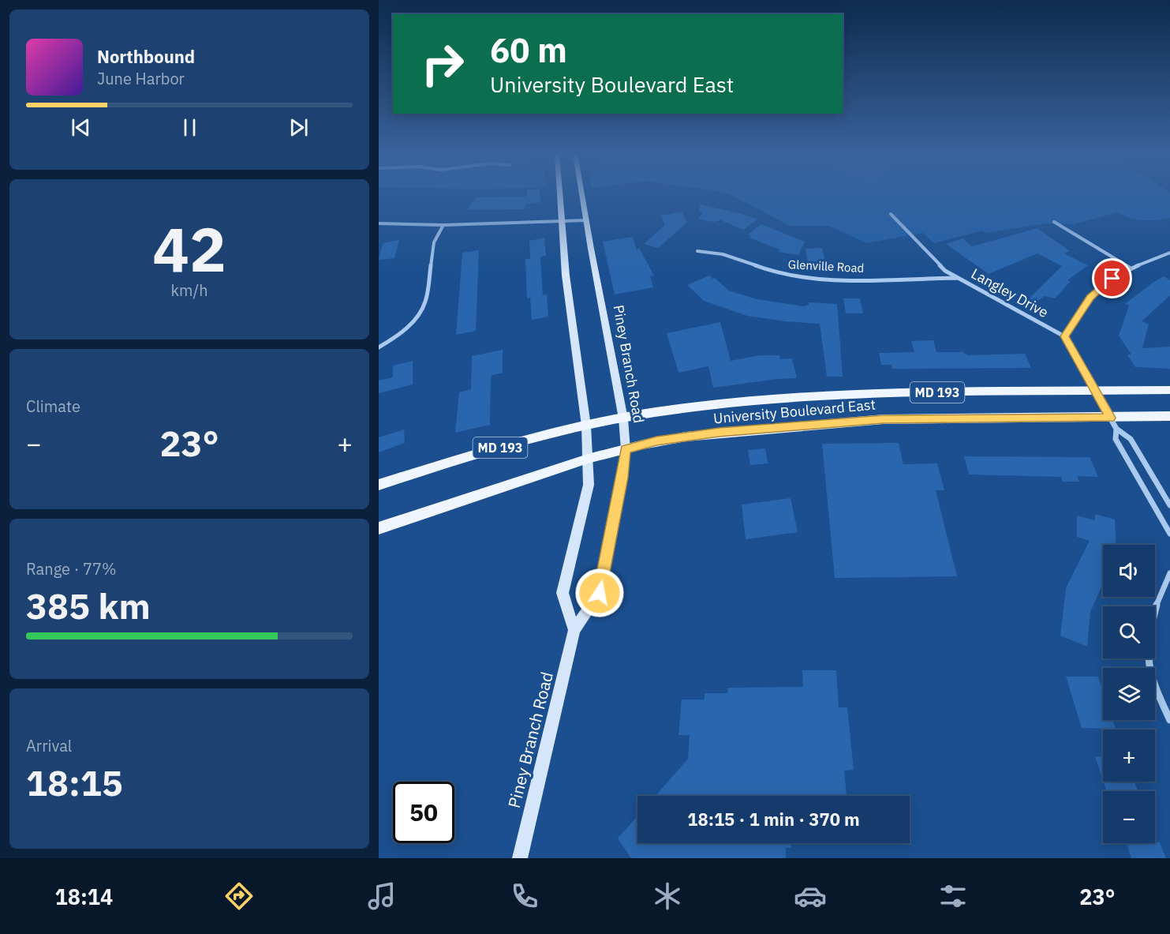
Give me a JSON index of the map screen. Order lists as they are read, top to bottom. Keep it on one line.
{"streets":{"main road":["Piney Branch Road","MD 193","University Boulevard East"],"street":["Glenville Road","Langley Drive"]},"crossings":[["Glenville Road","Langley Drive"],["Piney Branch Road","University Boulevard East"]],"page":{"turn":["60 m","University Boulevard East"],"song":["Northbound","June Harbor"],"tile":[["42","km/h"],"Climate",["Range · 77%","385 km"],["Arrival","18:15"]],"heat":["−","23°","+"],"map_buttons":["+","−"],"limit":"50","trip":"18:15 · 1 min · 370 m","tabs":["18:14","23°"]}}
